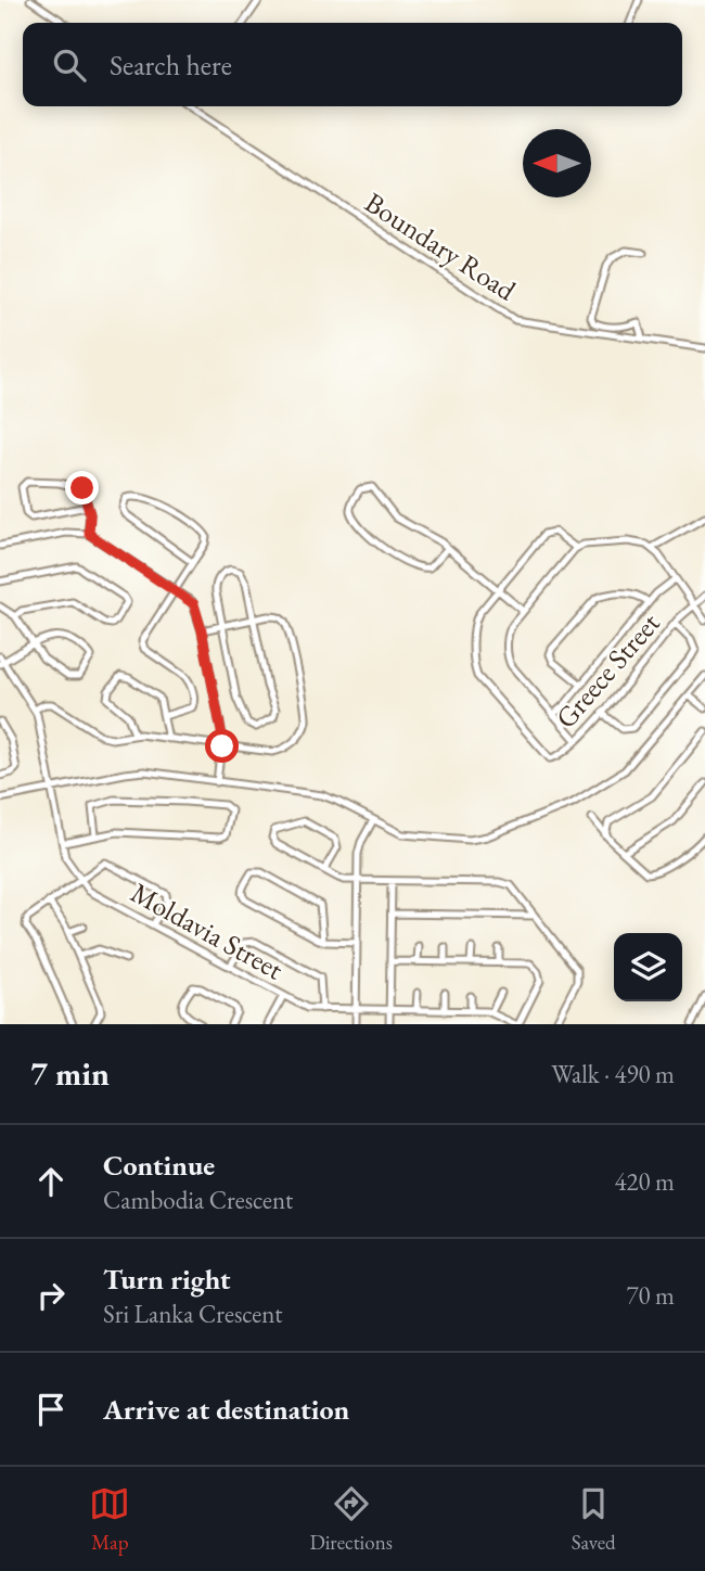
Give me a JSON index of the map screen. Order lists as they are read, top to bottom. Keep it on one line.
{"streets":{"street":["Boundary Road","Greece Street","Moldavia Street"]},"north":"left","page":{"search":"Search here","heading":["7 min","Walk · 490 m"],"list":[["Continue","Cambodia Crescent","420 m"],["Turn right","Sri Lanka Crescent","70 m"],"Arrive at destination"],"nav":["Map","Directions","Saved"]}}
